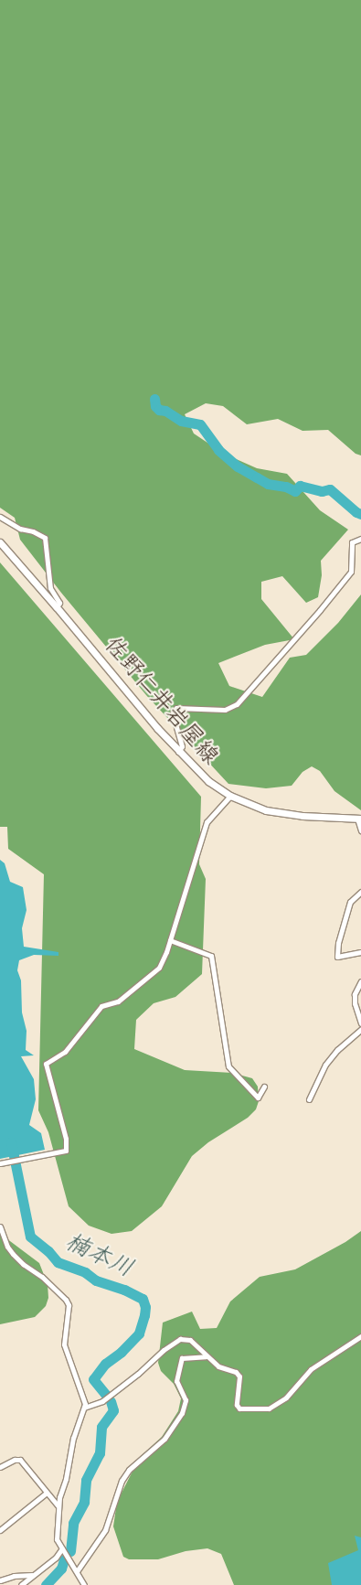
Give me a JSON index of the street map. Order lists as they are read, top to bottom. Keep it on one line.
{"streets":{"main road":["佐野仁井岩屋線"]},"water":["楠本川"]}
